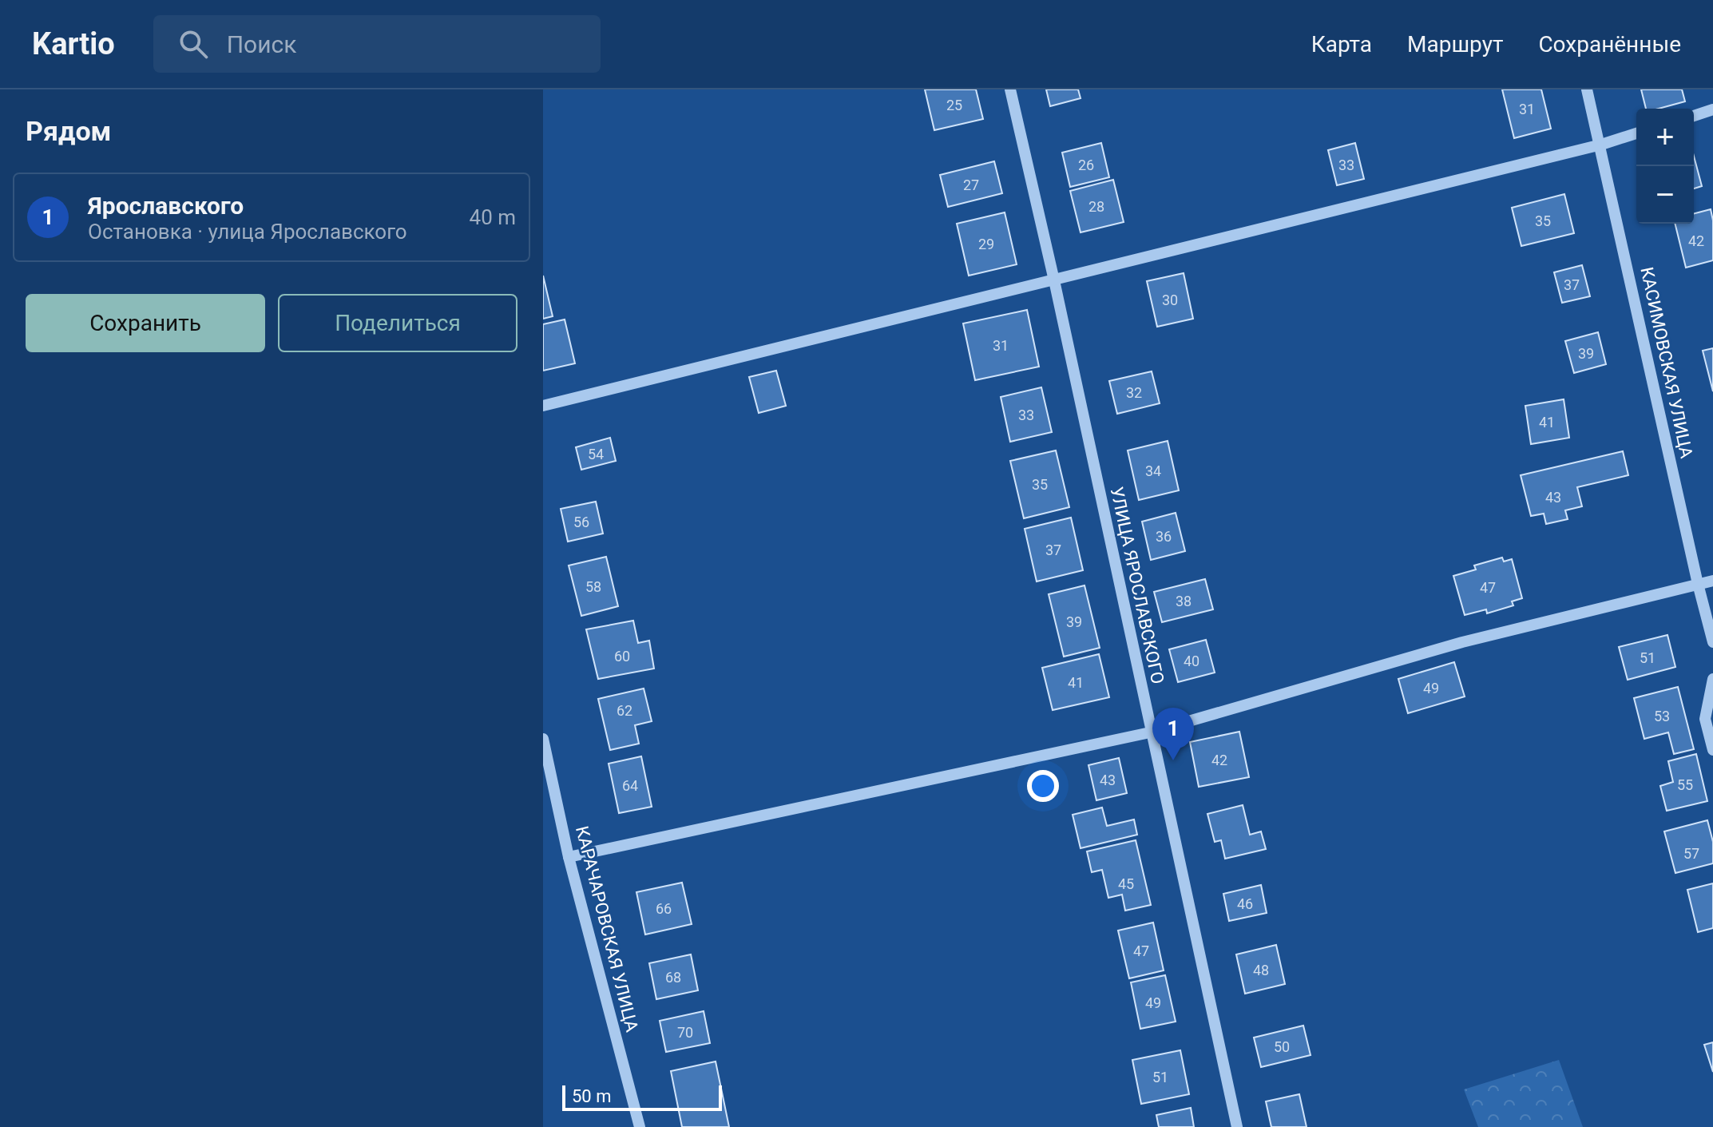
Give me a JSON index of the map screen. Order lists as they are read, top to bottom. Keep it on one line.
{"streets":{"street":["КАСИМОВСКАЯ УЛИЦА","УЛИЦА ЯРОСЛАВСКОГО","КАРАЧАРОВСКАЯ УЛИЦА"]},"house_numbers":["25","31","26","33","27","28","35","42","29","37","30","31","39","32","33","41","54","34","35","43","56","36","37","58","47","38","39","60","51","40","41","49","62","53","42","43","55","64","57","45","46","66","47","48","68","49","70","50","51"],"scale_bar":"50 m","page":{"header":"Kartio","search":"Поиск","nav":["Карта","Маршрут","Сохранённые"],"heading":"Рядом","map_buttons":["+","−"],"list":[{"mark":"1","name":"Ярославского","note":"Остановка · улица Ярославского","value":"40 m"}],"buttons":["Сохранить","Поделиться"],"pins":"1","scale":"50 m"}}
